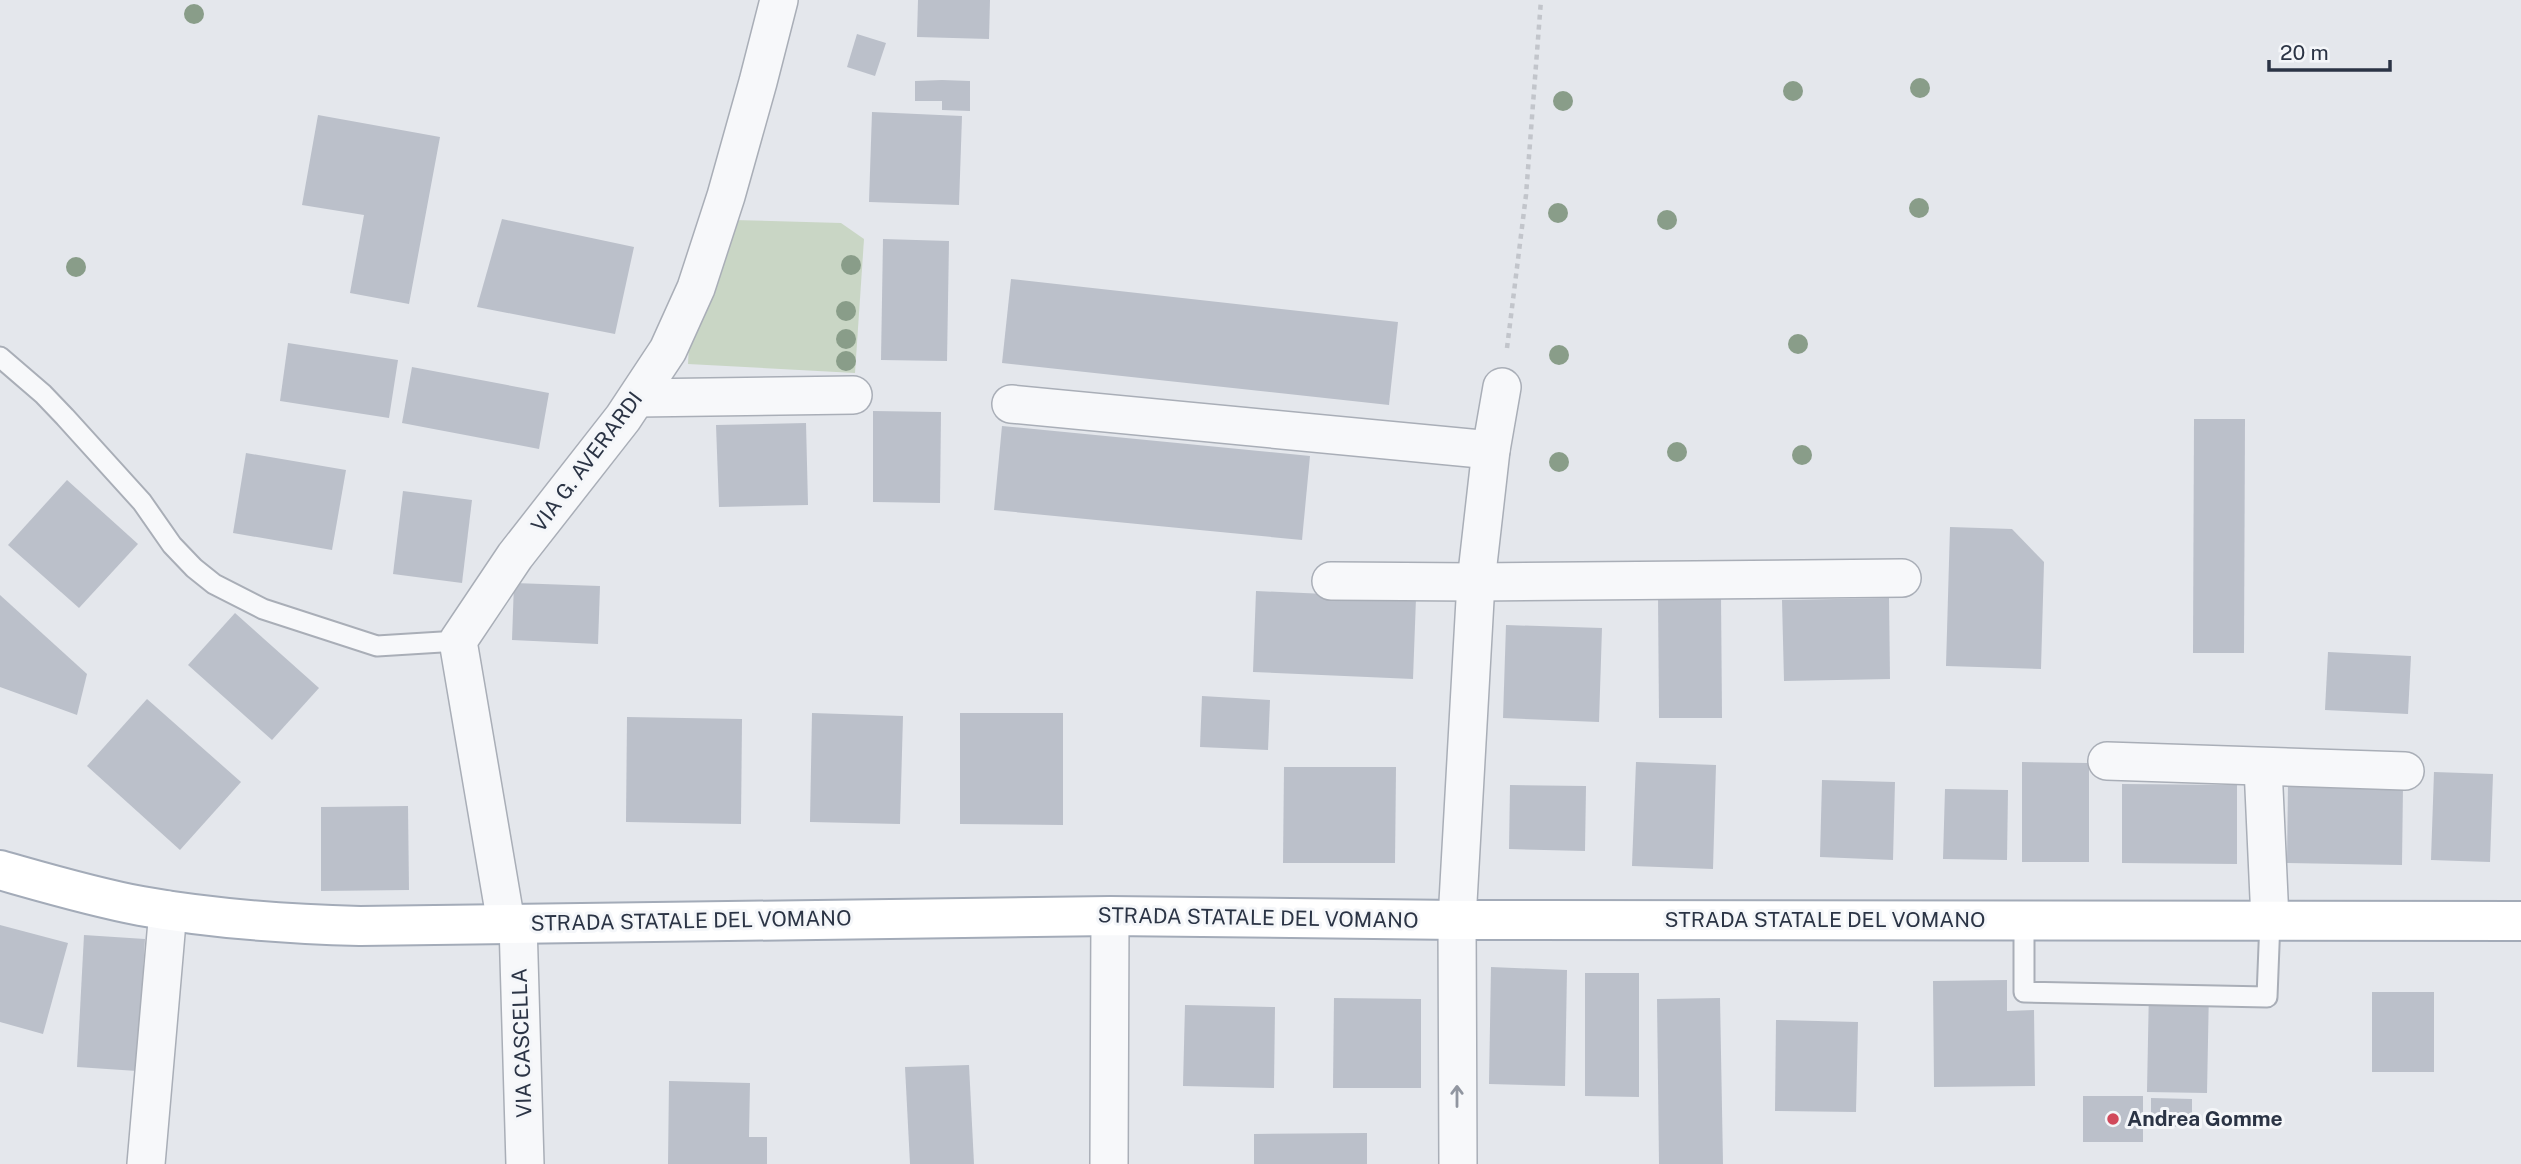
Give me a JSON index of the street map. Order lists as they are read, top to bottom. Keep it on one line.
{"streets":{"main road":["STRADA STATALE DEL VOMANO"],"street":["VIA G. AVERARDI","VIA CASCELLA"]},"crossings":[["STRADA STATALE DEL VOMANO","VIA CASCELLA"]],"places":["Andrea Gomme"],"scale_bar":"20 m"}
